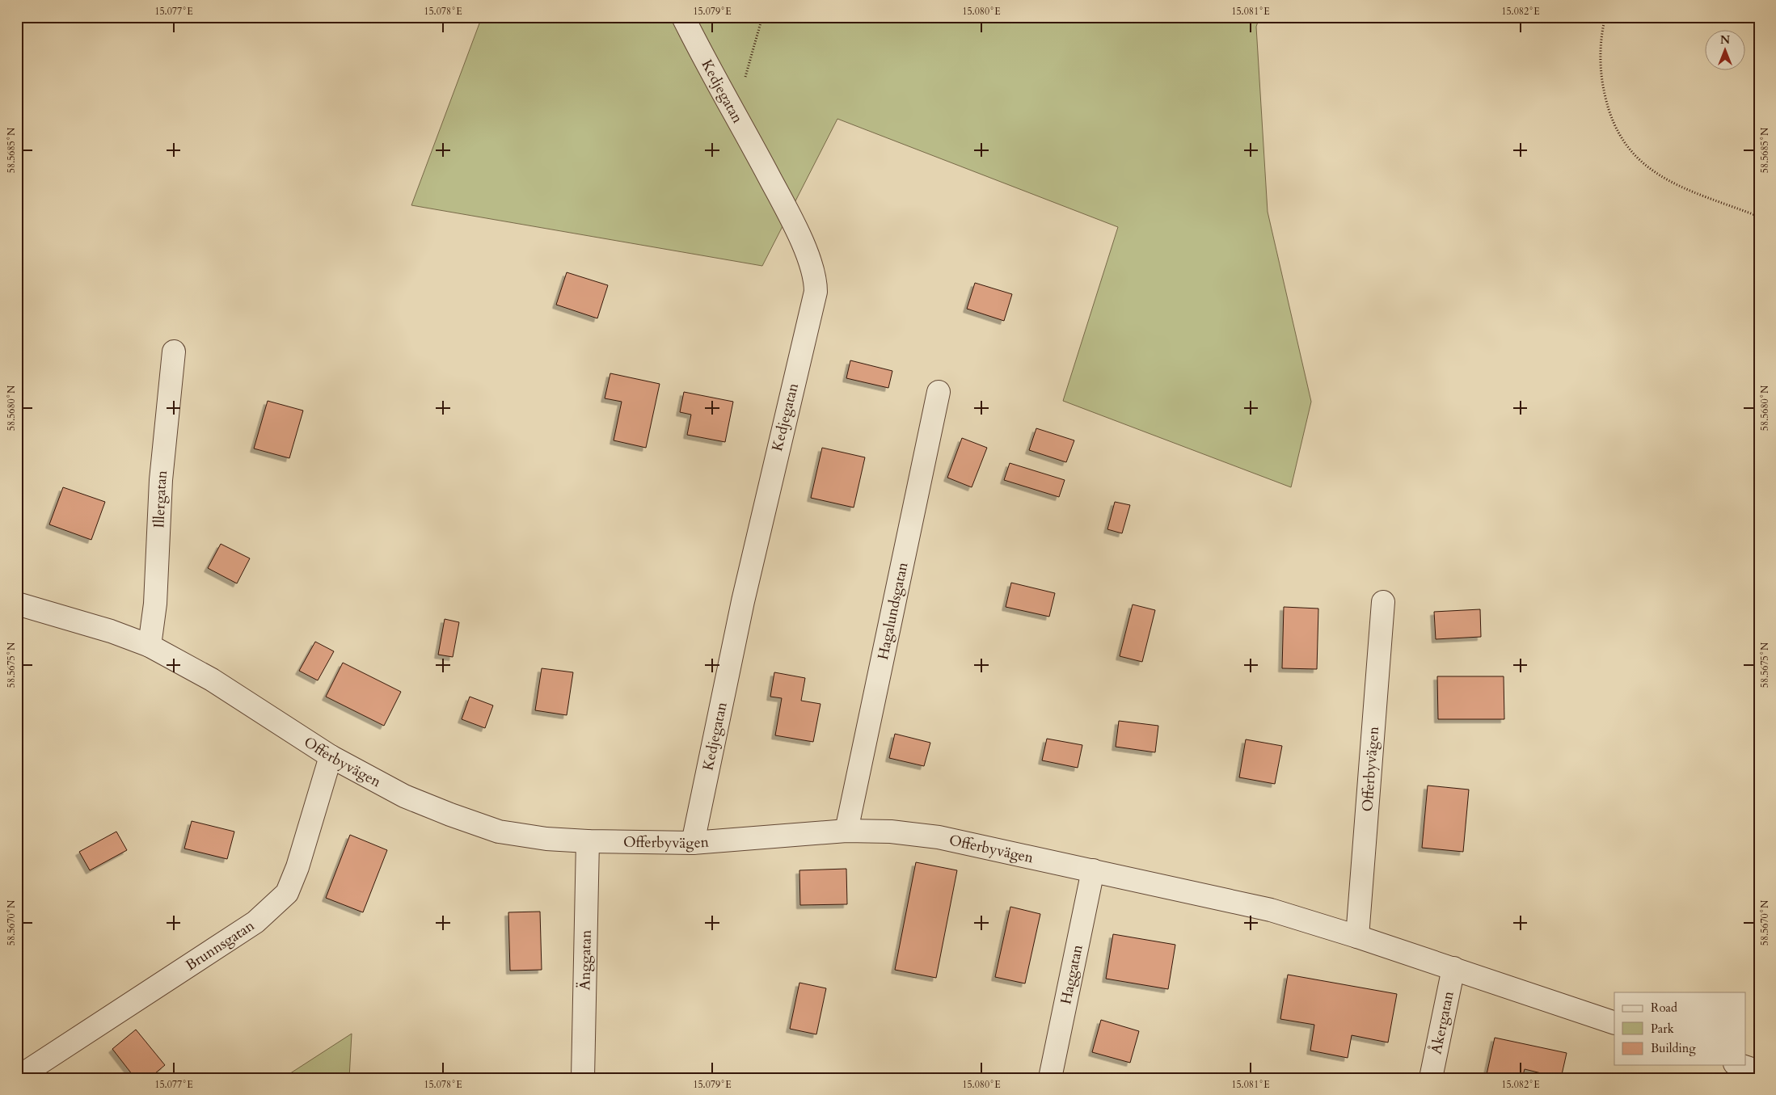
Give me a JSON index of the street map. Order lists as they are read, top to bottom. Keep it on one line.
{"streets":{"street":["Kedjegatan","Illergatan","Hagalundsgatan","Offerbyvägen","Brunnsgatan","Änggatan","Haggatan","Åkergatan"]},"crossings":[["Kedjegatan","Offerbyvägen"],["Illergatan","Offerbyvägen"],["Hagalundsgatan","Offerbyvägen"],["Offerbyvägen","Brunnsgatan"],["Offerbyvägen","Änggatan"],["Offerbyvägen","Haggatan"],["Offerbyvägen","Åkergatan"]],"legend":["Road","Park","Building"],"north":"top","coordinates":["15.077°E","15.078°E","15.079°E","15.080°E","15.081°E","15.082°E","58.5685°N","58.5680°N","58.5675°N","58.5670°N"]}
